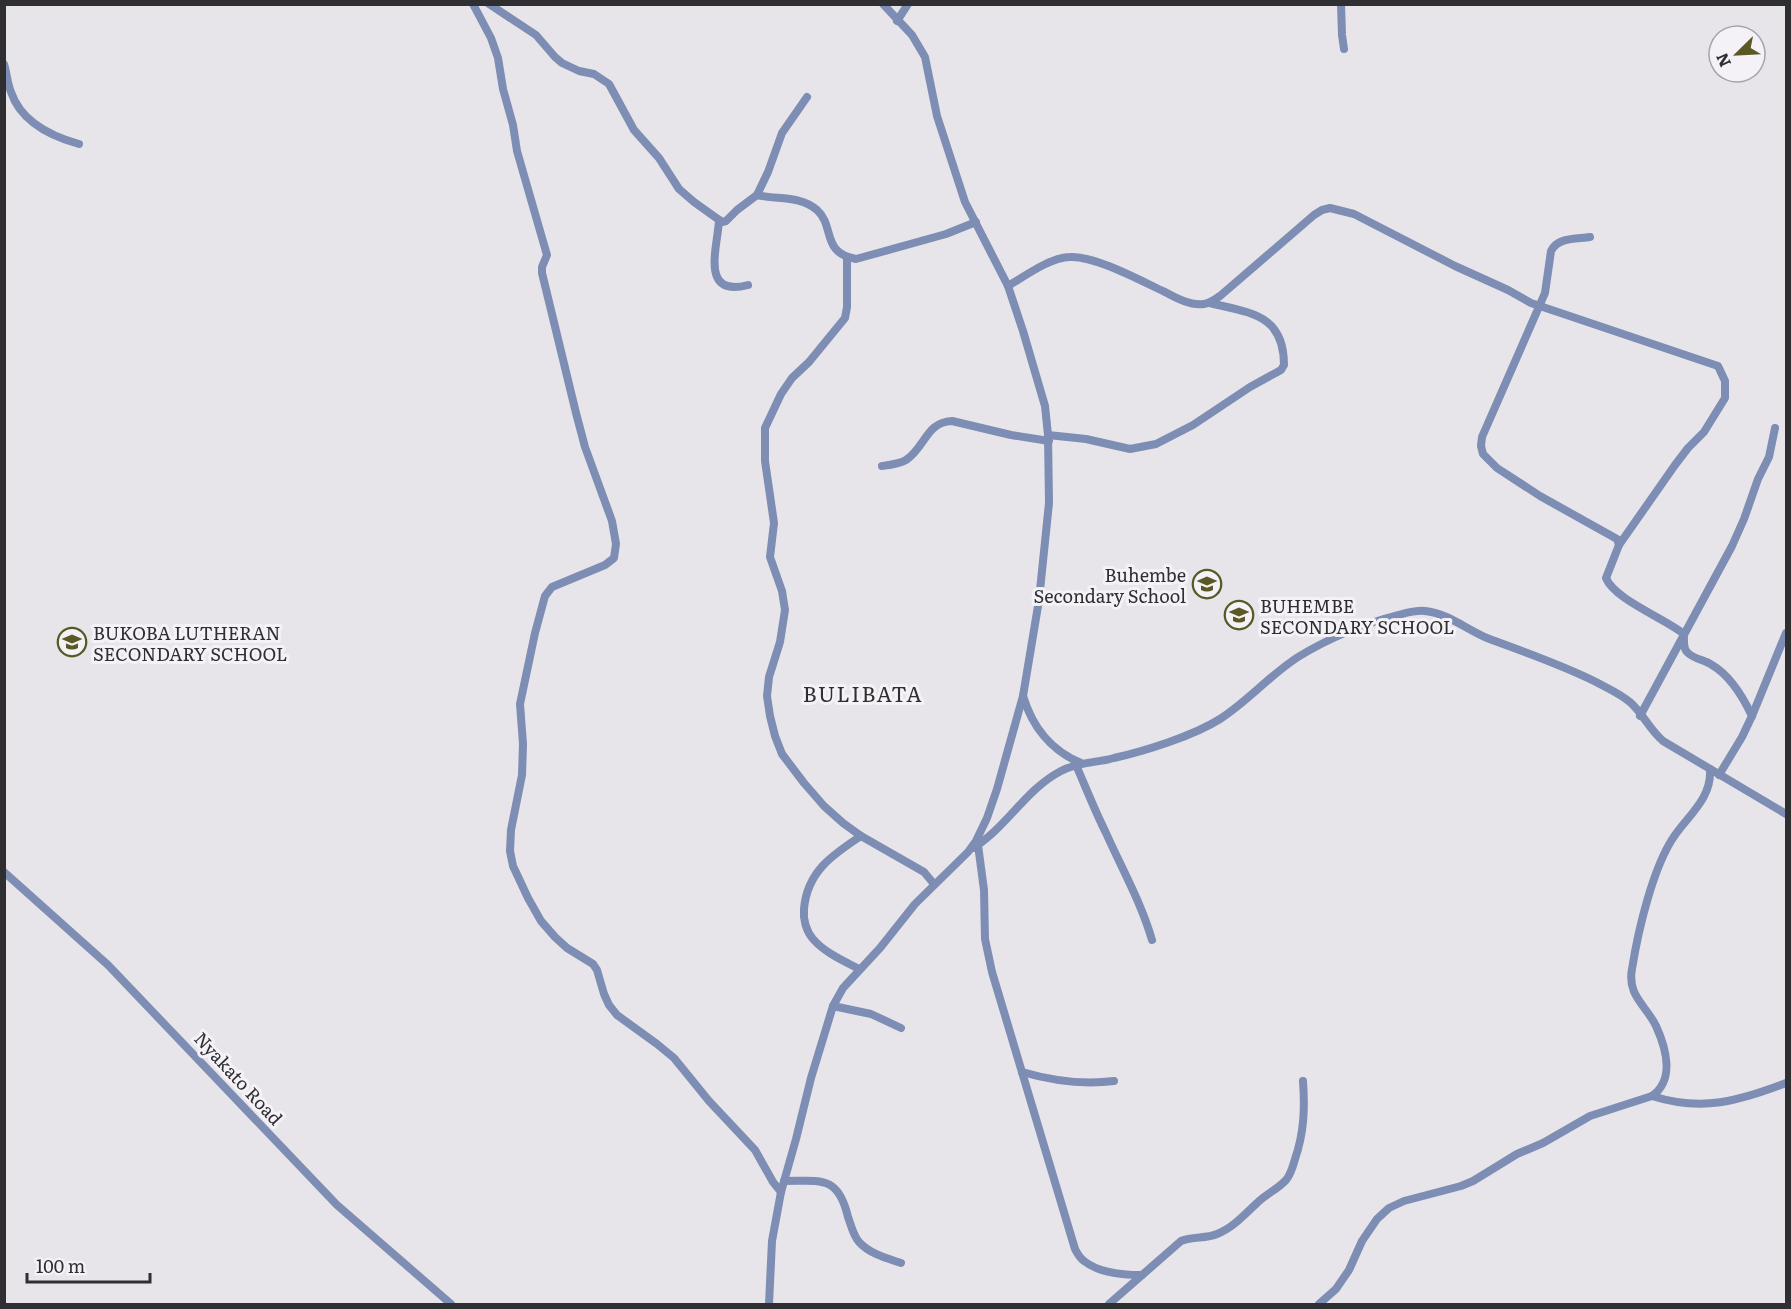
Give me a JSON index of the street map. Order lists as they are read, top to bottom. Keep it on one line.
{"streets":{"street":["Nyakato Road"]},"districts":["BULIBATA"],"places":{"school or university":["Buhembe Secondary School","BUHEMBE SECONDARY SCHOOL","BUKOBA LUTHERAN SECONDARY SCHOOL"]},"scale_bar":"100 m","north":"bottom left"}
